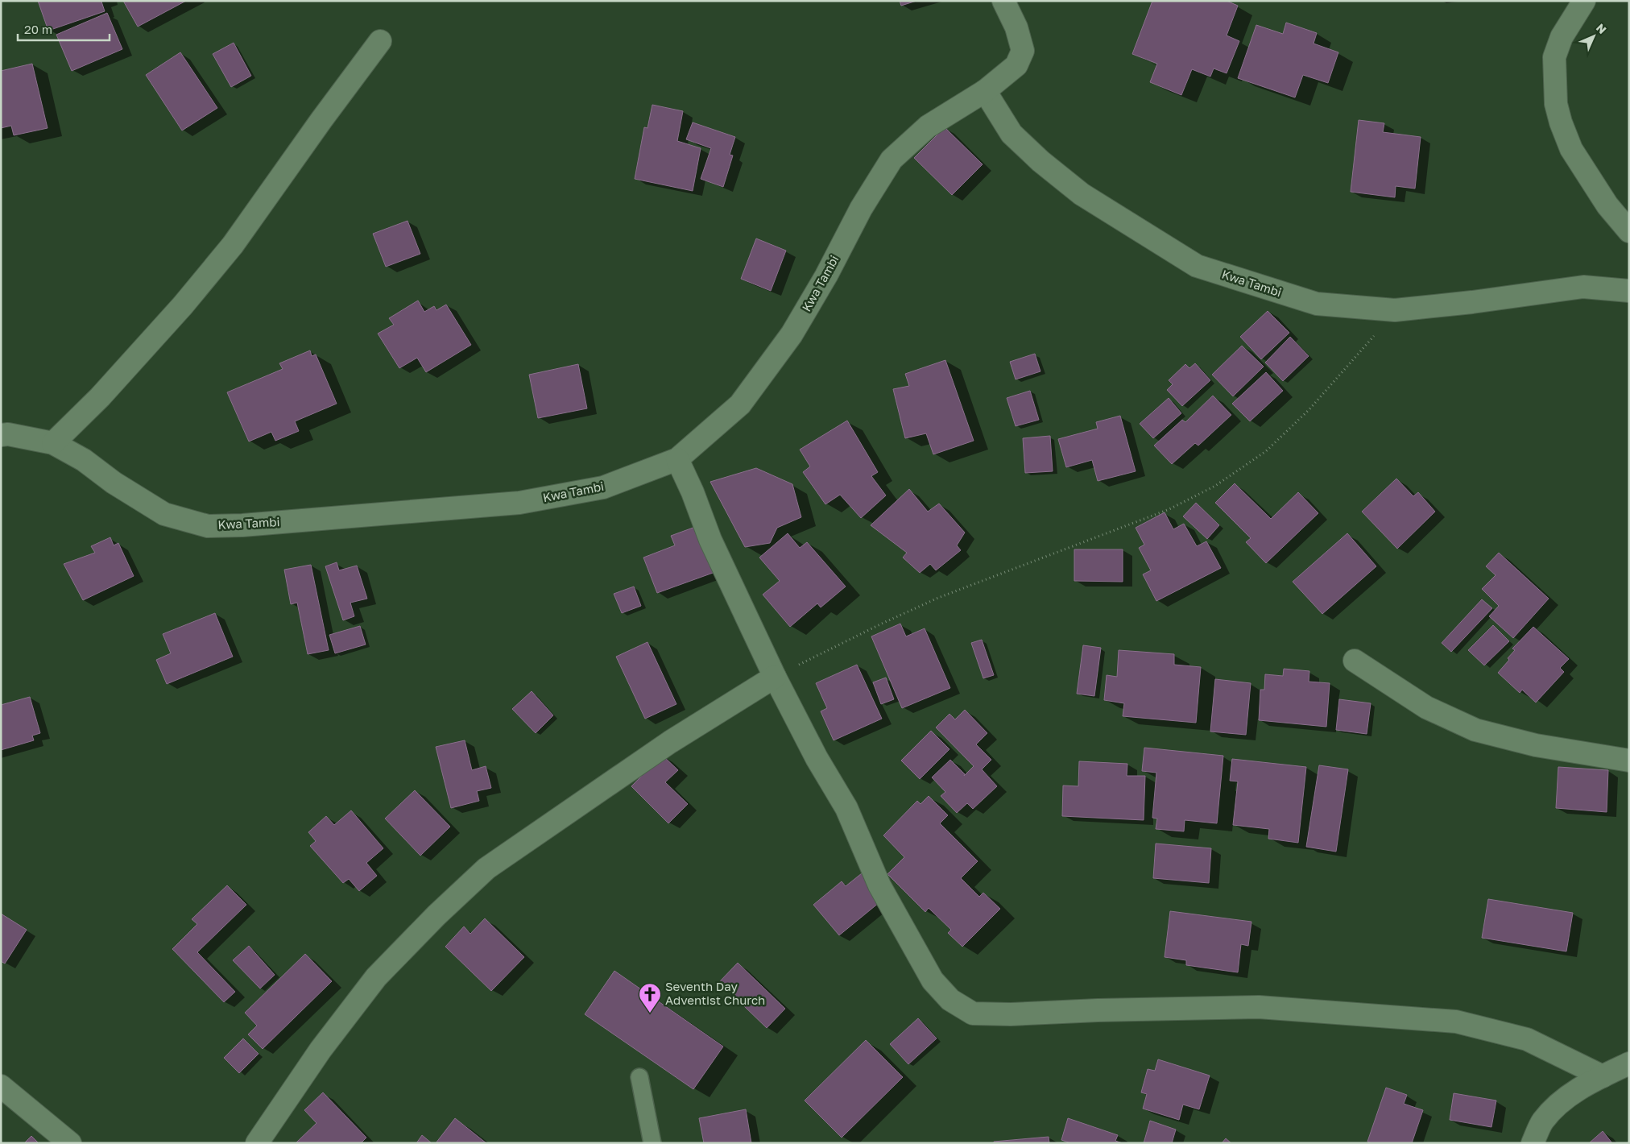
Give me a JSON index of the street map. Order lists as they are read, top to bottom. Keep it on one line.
{"streets":{"street":["Kwa Tambi"]},"places":{"church":["Seventh Day Adventist Church"]},"scale_bar":"20 m","north":"top right"}
